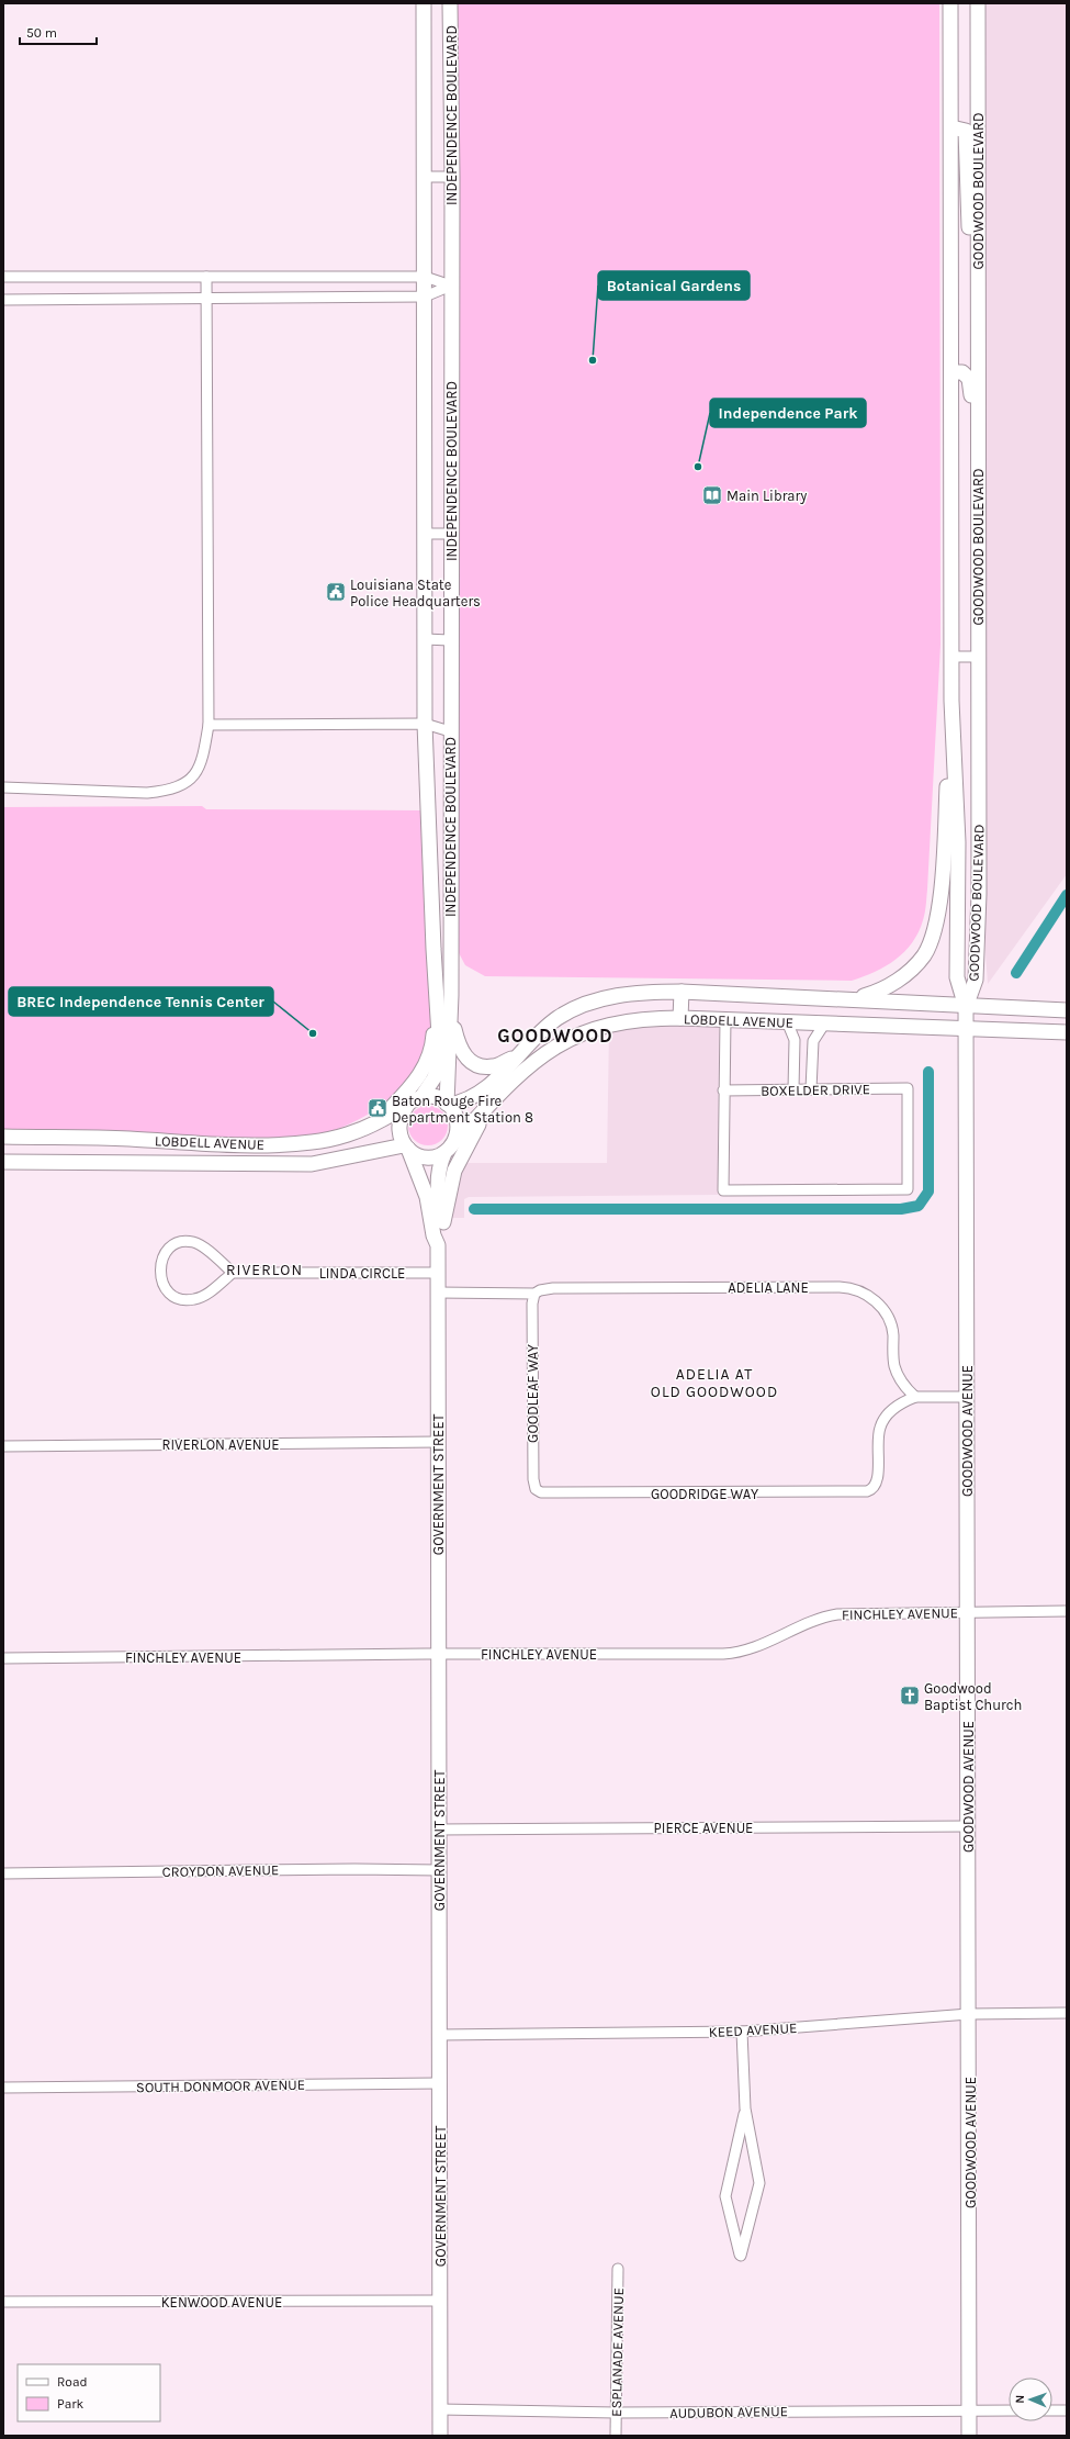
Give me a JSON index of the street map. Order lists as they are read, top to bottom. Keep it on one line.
{"streets":{"main road":["INDEPENDENCE BOULEVARD","GOODWOOD BOULEVARD","LOBDELL AVENUE","GOODWOOD AVENUE","GOVERNMENT STREET"],"street":["BOXELDER DRIVE","LINDA CIRCLE","ADELIA LANE","GOODLEAF WAY","RIVERLON AVENUE","GOODRIDGE WAY","FINCHLEY AVENUE","PIERCE AVENUE","CROYDON AVENUE","KEED AVENUE","SOUTH DONMOOR AVENUE","KENWOOD AVENUE","ESPLANADE AVENUE","AUDUBON AVENUE"]},"crossings":[["GOODWOOD BOULEVARD","LOBDELL AVENUE"],["GOODWOOD BOULEVARD","GOODWOOD AVENUE"],["LOBDELL AVENUE","GOODWOOD AVENUE"],["LOBDELL AVENUE","GOVERNMENT STREET"],["LINDA CIRCLE","GOVERNMENT STREET"],["ADELIA LANE","GOODLEAF WAY"],["ADELIA LANE","GOVERNMENT STREET"],["ADELIA LANE","GOODRIDGE WAY"],["GOODLEAF WAY","GOODRIDGE WAY"],["GOODWOOD AVENUE","FINCHLEY AVENUE"],["GOODWOOD AVENUE","PIERCE AVENUE"],["GOODWOOD AVENUE","KEED AVENUE"],["GOODWOOD AVENUE","AUDUBON AVENUE"],["RIVERLON AVENUE","GOVERNMENT STREET"],["GOVERNMENT STREET","FINCHLEY AVENUE"],["GOVERNMENT STREET","PIERCE AVENUE"],["GOVERNMENT STREET","CROYDON AVENUE"],["GOVERNMENT STREET","KEED AVENUE"],["GOVERNMENT STREET","SOUTH DONMOOR AVENUE"],["GOVERNMENT STREET","KENWOOD AVENUE"],["GOVERNMENT STREET","AUDUBON AVENUE"],["ESPLANADE AVENUE","AUDUBON AVENUE"]],"districts":["GOODWOOD","RIVERLON","ADELIA AT OLD GOODWOOD"],"places":{"other":["Botanical Gardens","Independence Park","BREC Independence Tennis Center"],"library":["Main Library"],"public building":["Louisiana State Police Headquarters","Baton Rouge Fire Department Station 8"],"church":["Goodwood Baptist Church"]},"legend":["Road","Park"],"scale_bar":"50 m","north":"left"}
